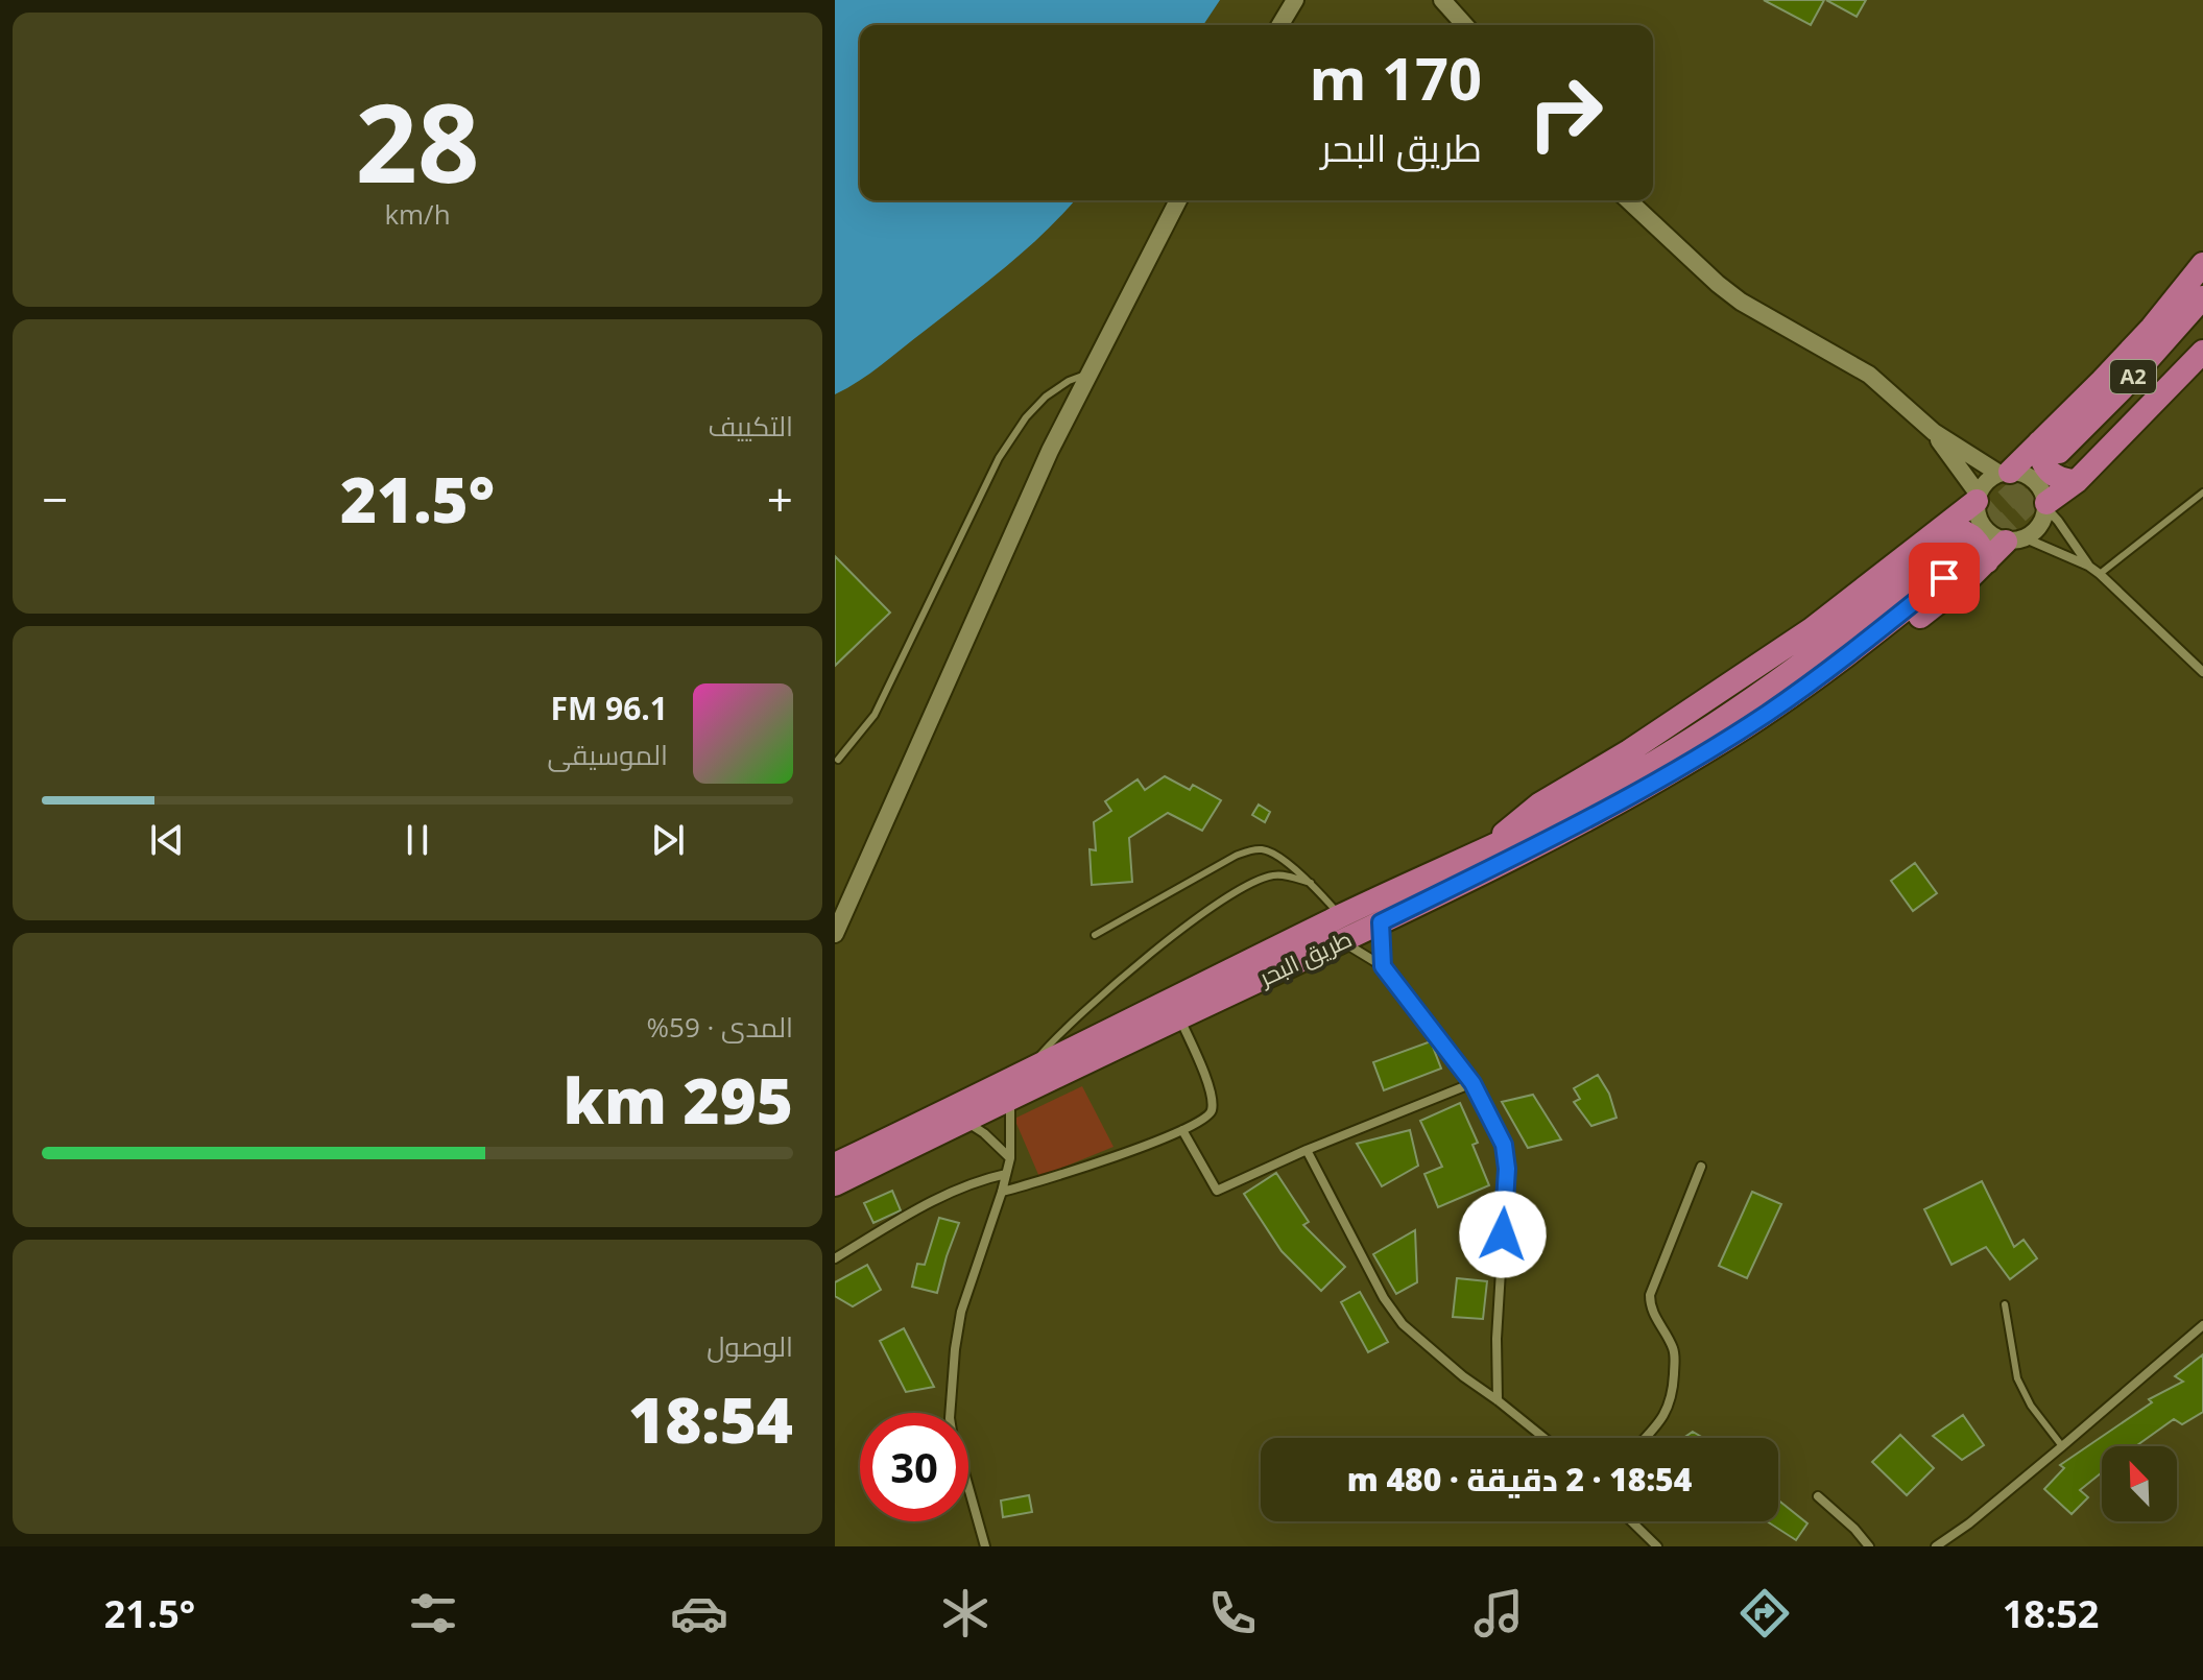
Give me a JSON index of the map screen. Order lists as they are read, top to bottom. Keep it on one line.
{"streets":{"highway":["A2","طريق البحر"]},"north":"top left","page":{"tile":[["28","km/h"],"التكييف",["المدى · 59%","295 km"],["الوصول","18:54"]],"turn":["170 m","طريق البحر"],"heat":["−","21.5°","+"],"song":["96.1 FM","الموسيقى"],"limit":"30","trip":"18:54 · 2 دقيقة · 480 m","tabs":["18:52","21.5°"]}}
